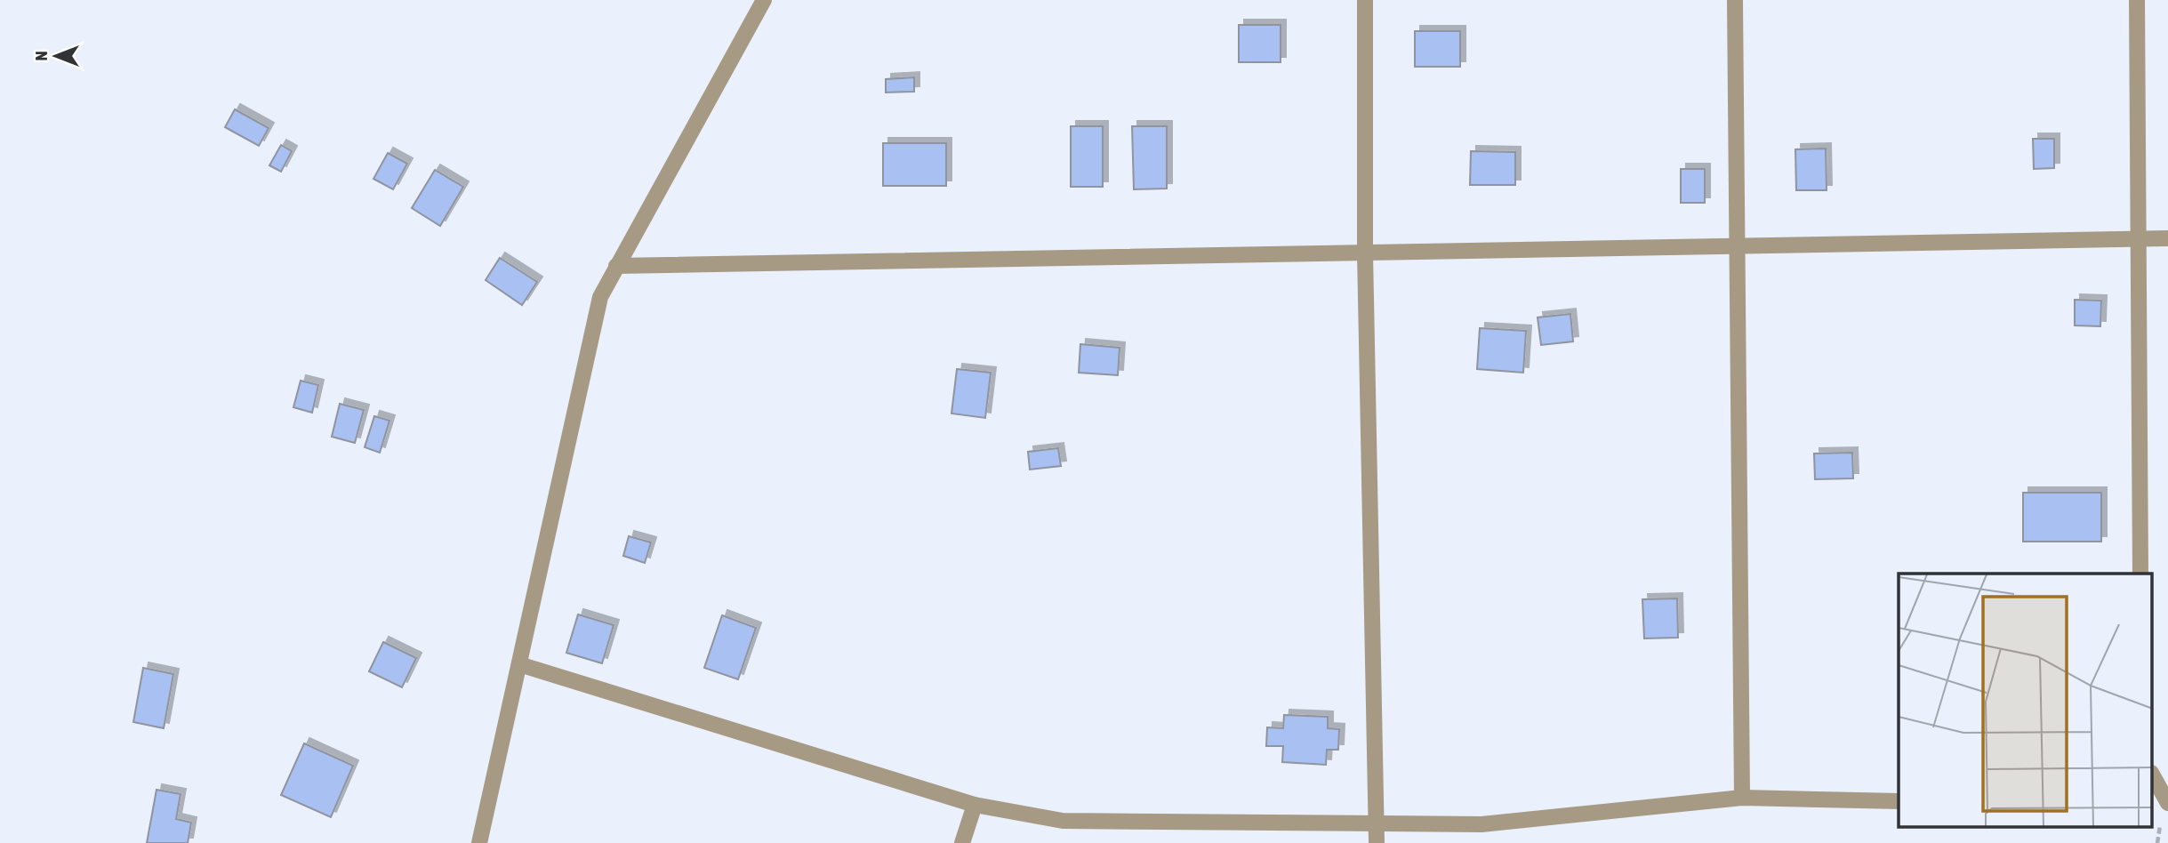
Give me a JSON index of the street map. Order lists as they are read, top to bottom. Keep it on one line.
{"north":"left"}
